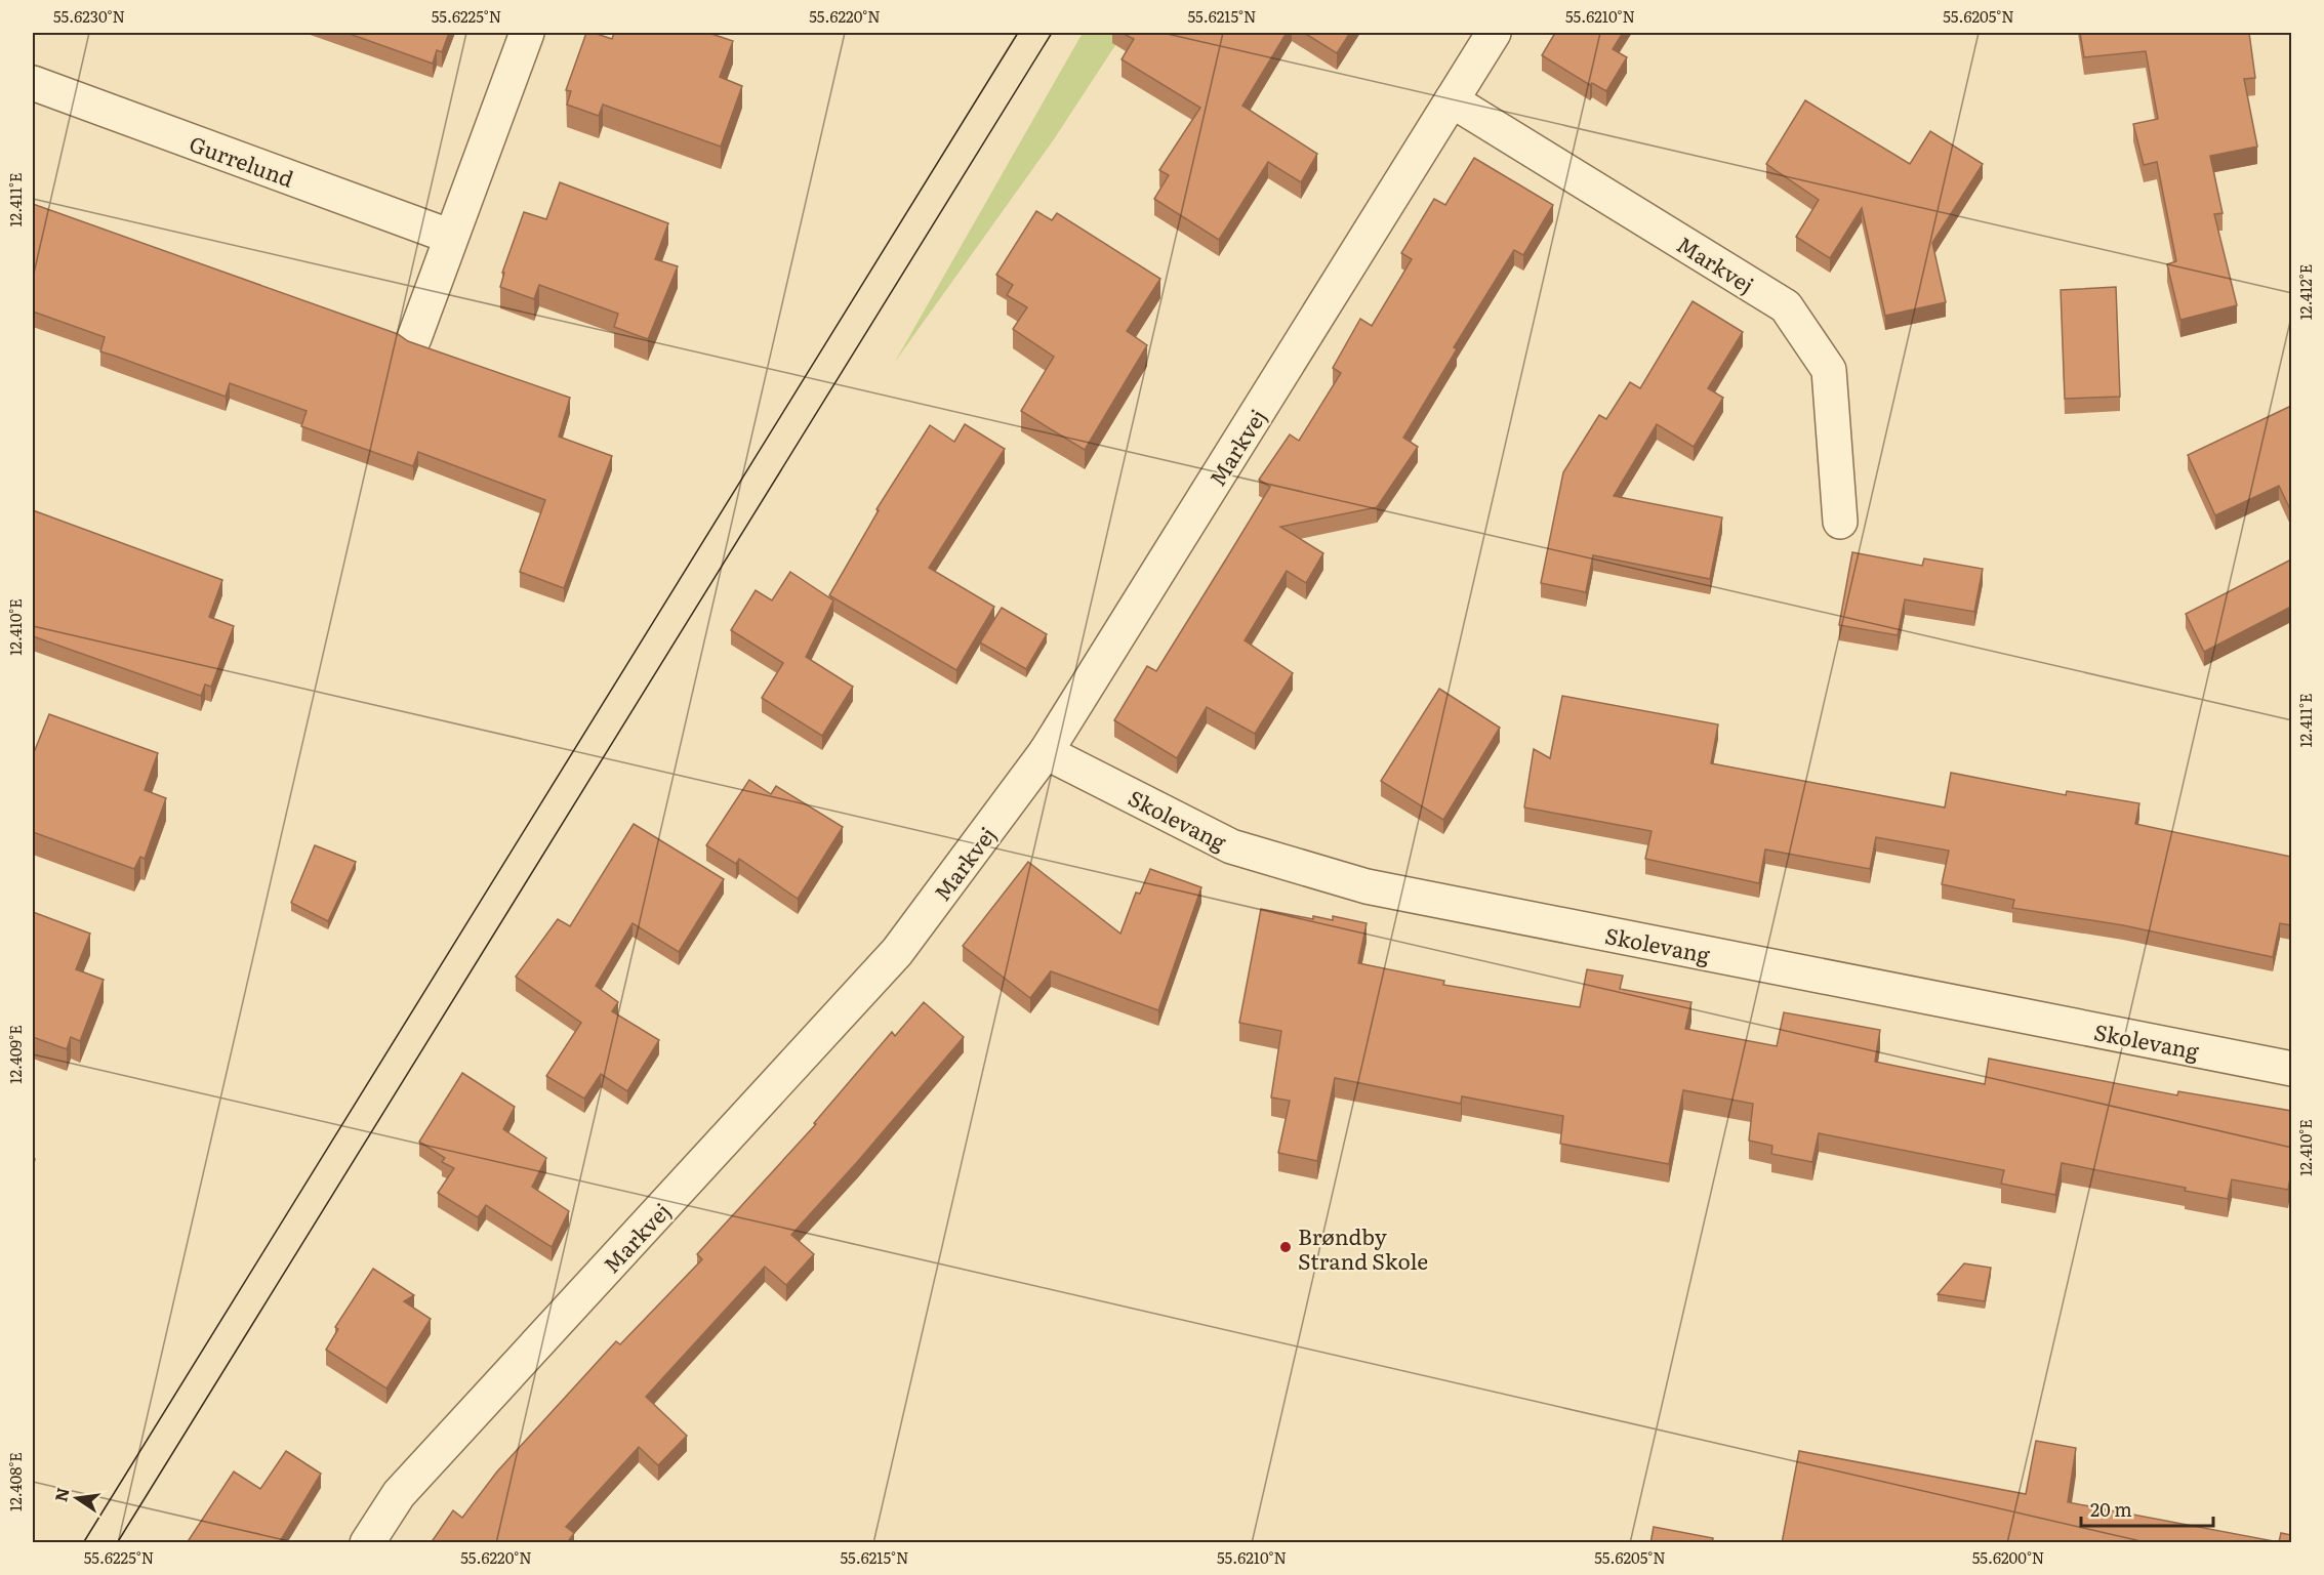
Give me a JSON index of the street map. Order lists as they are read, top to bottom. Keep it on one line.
{"streets":{"street":["Gurrelund","Markvej","Skolevang"]},"crossings":[["Markvej","Skolevang"]],"places":["Brøndby Strand Skole"],"scale_bar":"20 m","north":"left","coordinates":["55.6230°N","55.6225°N","55.6220°N","55.6215°N","55.6210°N","55.6205°N","12.411°E","12.412°E","12.410°E","12.409°E","12.408°E","55.6200°N"]}
